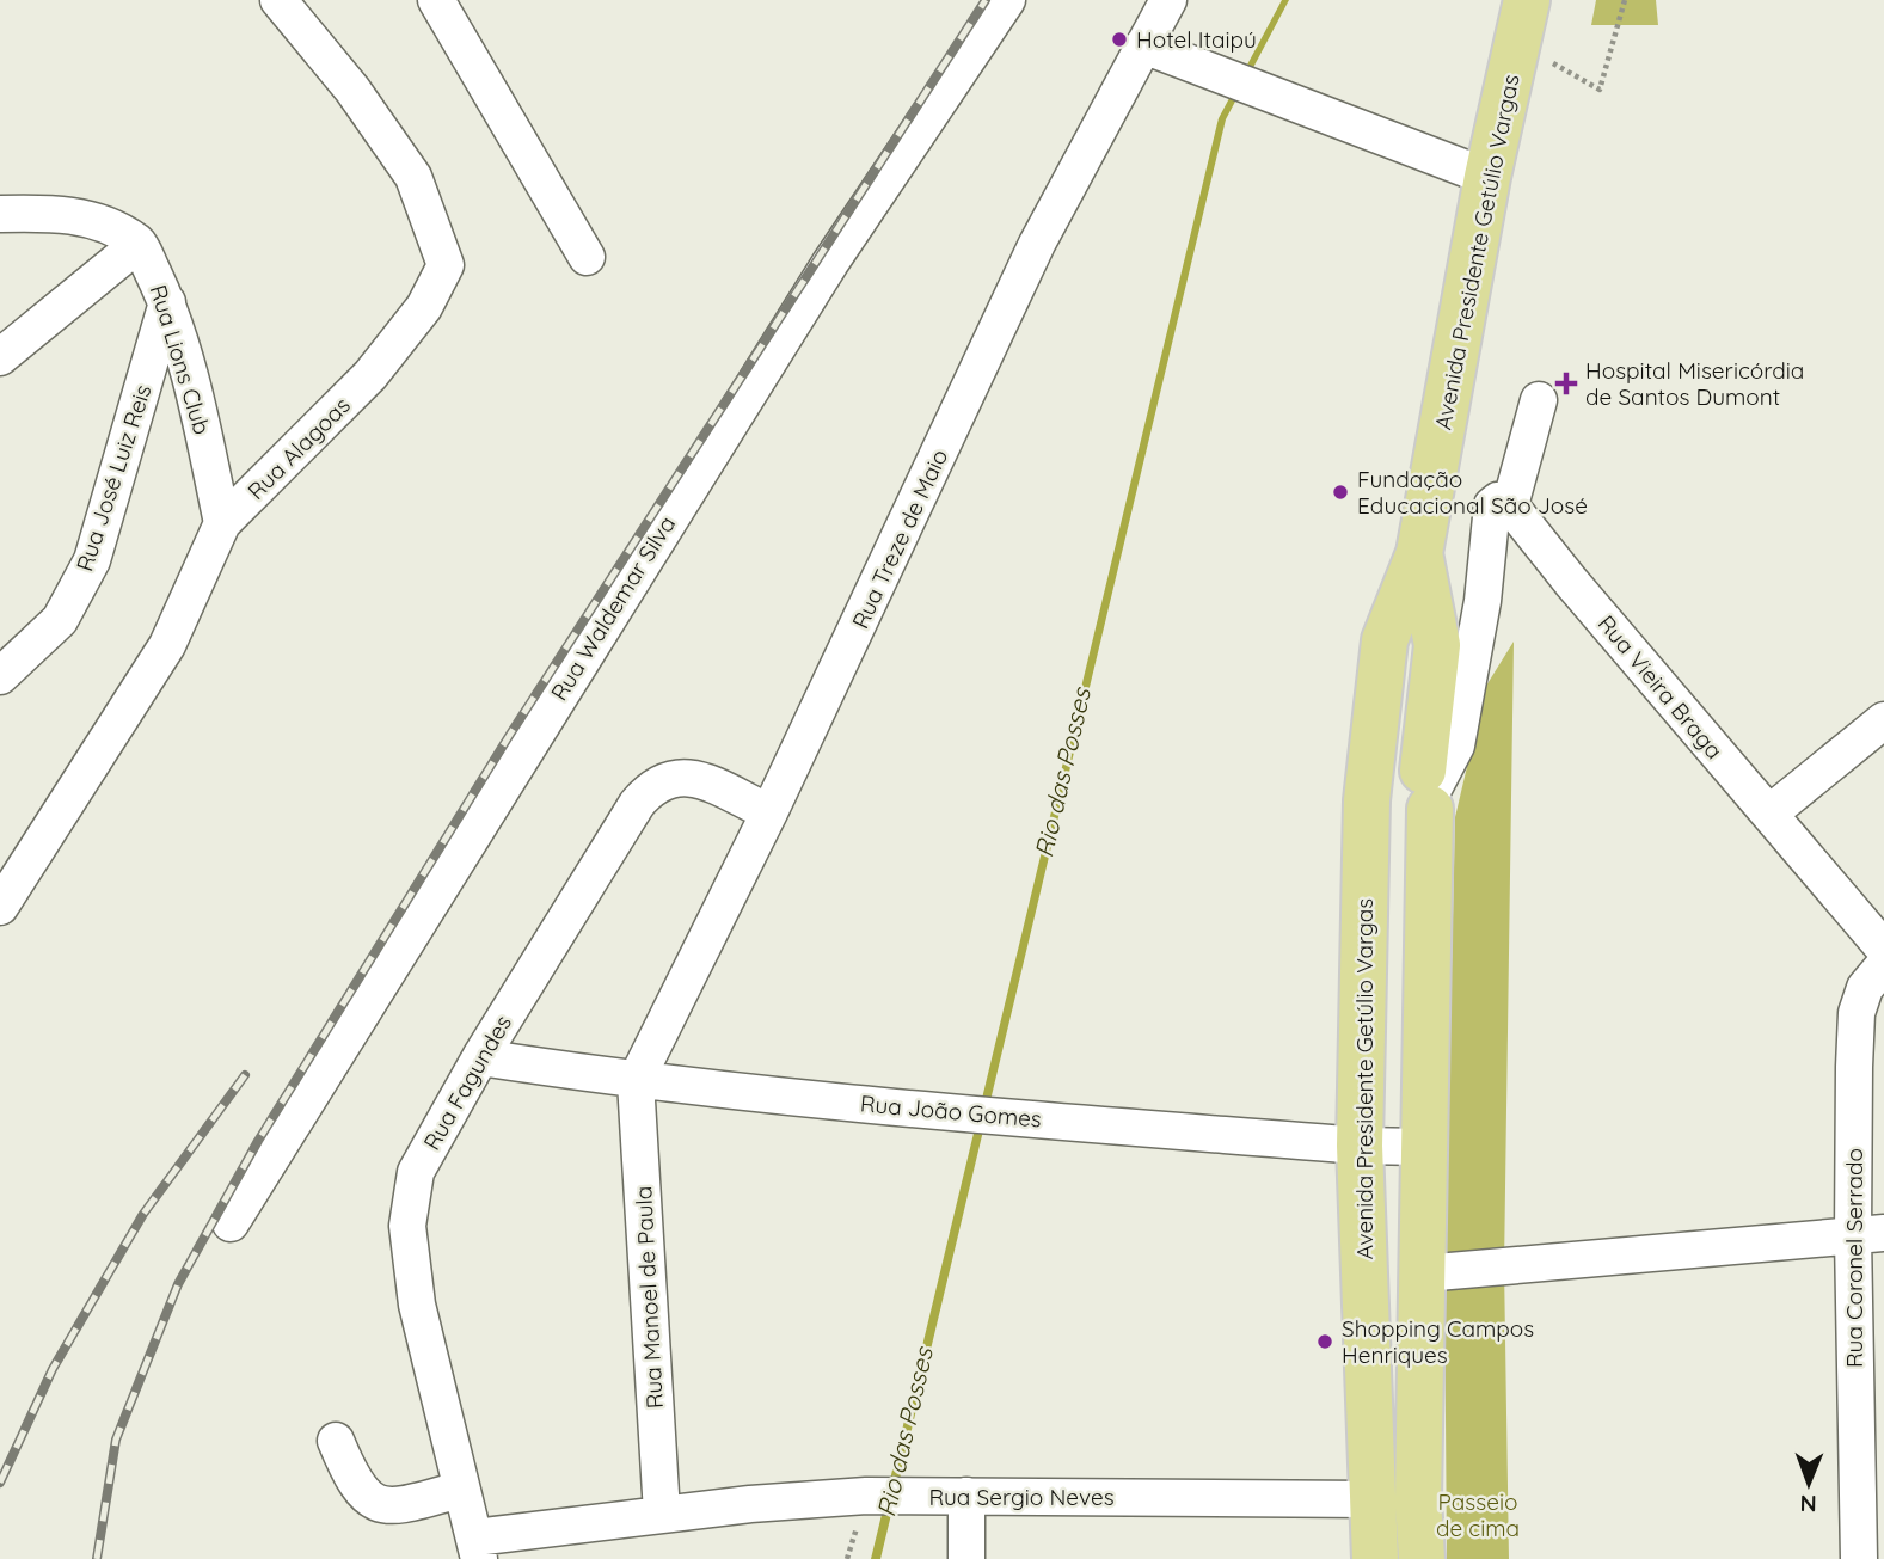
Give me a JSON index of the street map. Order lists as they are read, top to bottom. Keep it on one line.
{"streets":{"main road":["Avenida Presidente Getúlio Vargas"],"street":["Rua Lions Club","Rua Alagoas","Rua José Luiz Reis","Rua Treze de Maio","Rua Waldemar Silva","Rua Vieira Braga","Rua Fagundes","Rua João Gomes","Rua Coronel Serrado","Rua Manoel de Paula","Rua Sergio Neves"]},"crossings":[["Avenida Presidente Getúlio Vargas","Rua João Gomes"],["Avenida Presidente Getúlio Vargas","Rua Sergio Neves"],["Rua Lions Club","Rua Alagoas"],["Rua Lions Club","Rua José Luiz Reis"],["Rua Treze de Maio","Rua Fagundes"],["Rua Treze de Maio","Rua João Gomes"],["Rua Treze de Maio","Rua Manoel de Paula"],["Rua Fagundes","Rua João Gomes"],["Rua Fagundes","Rua Sergio Neves"],["Rua João Gomes","Rua Manoel de Paula"],["Rua Manoel de Paula","Rua Sergio Neves"]],"water":["Rio das Posses"],"parks":["Passeio de cima"],"places":{"other":["Hotel Itaipú","Fundação Educacional São José","Shopping Campos Henriques"],"health":["Hospital Misericórdia de Santos Dumont"]},"north":"bottom"}
